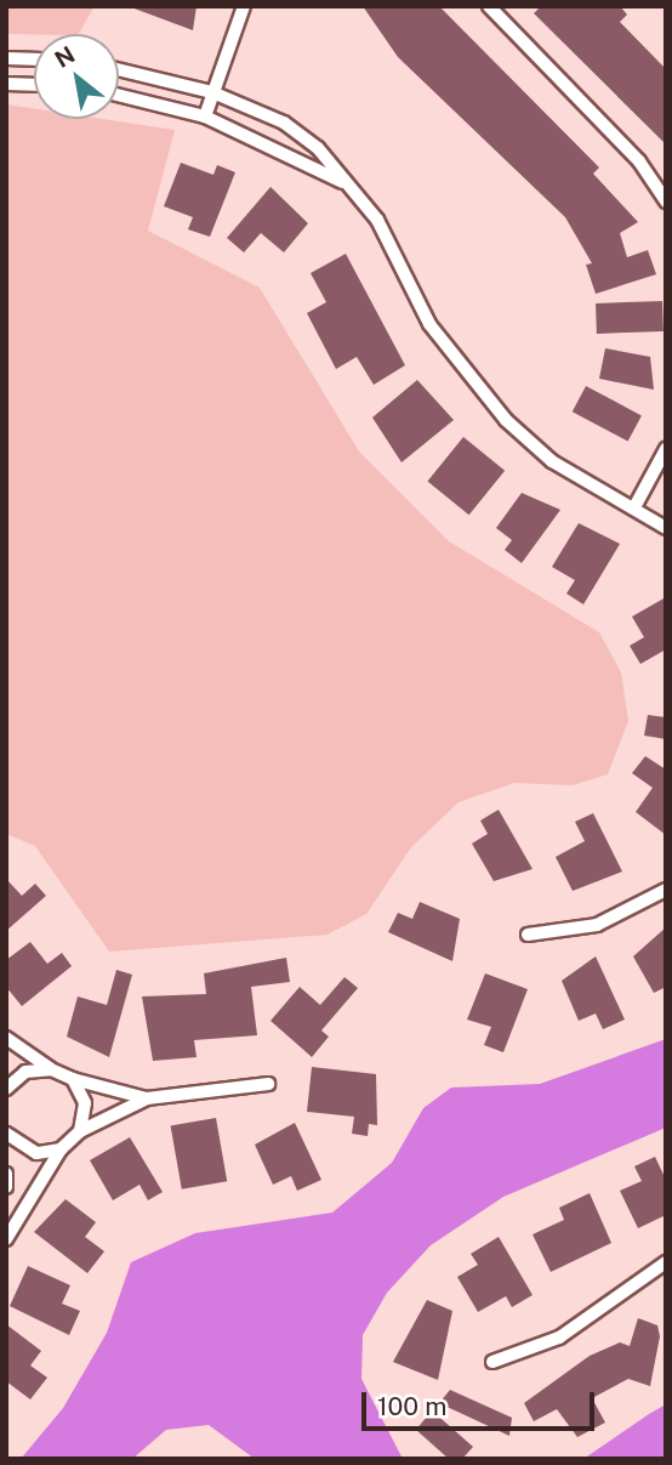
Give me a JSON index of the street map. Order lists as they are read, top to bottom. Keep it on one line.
{"scale_bar":"100 m","north":"top left"}
